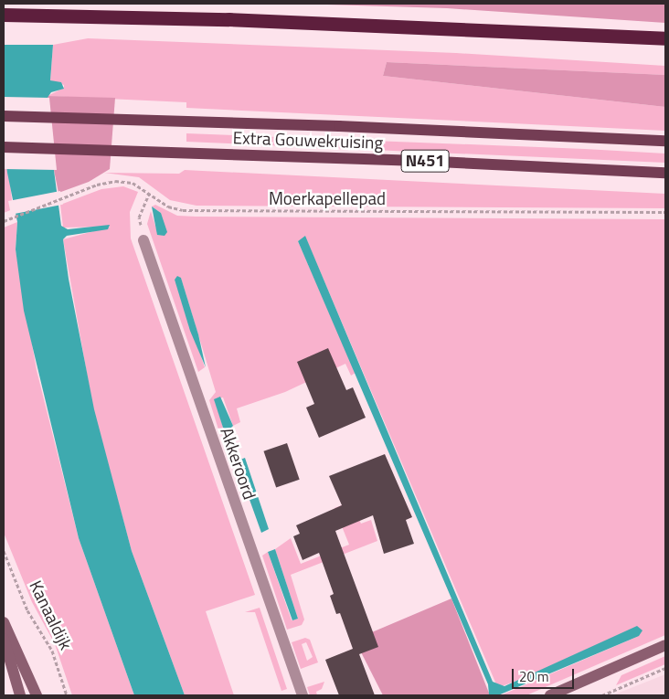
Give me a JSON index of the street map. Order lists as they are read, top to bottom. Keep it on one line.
{"streets":{"main road":["Extra Gouwekruising","N451"],"street":["Akkeroord"],"path":["Moerkapellepad","Kanaaldijk"]},"scale_bar":"20 m"}
